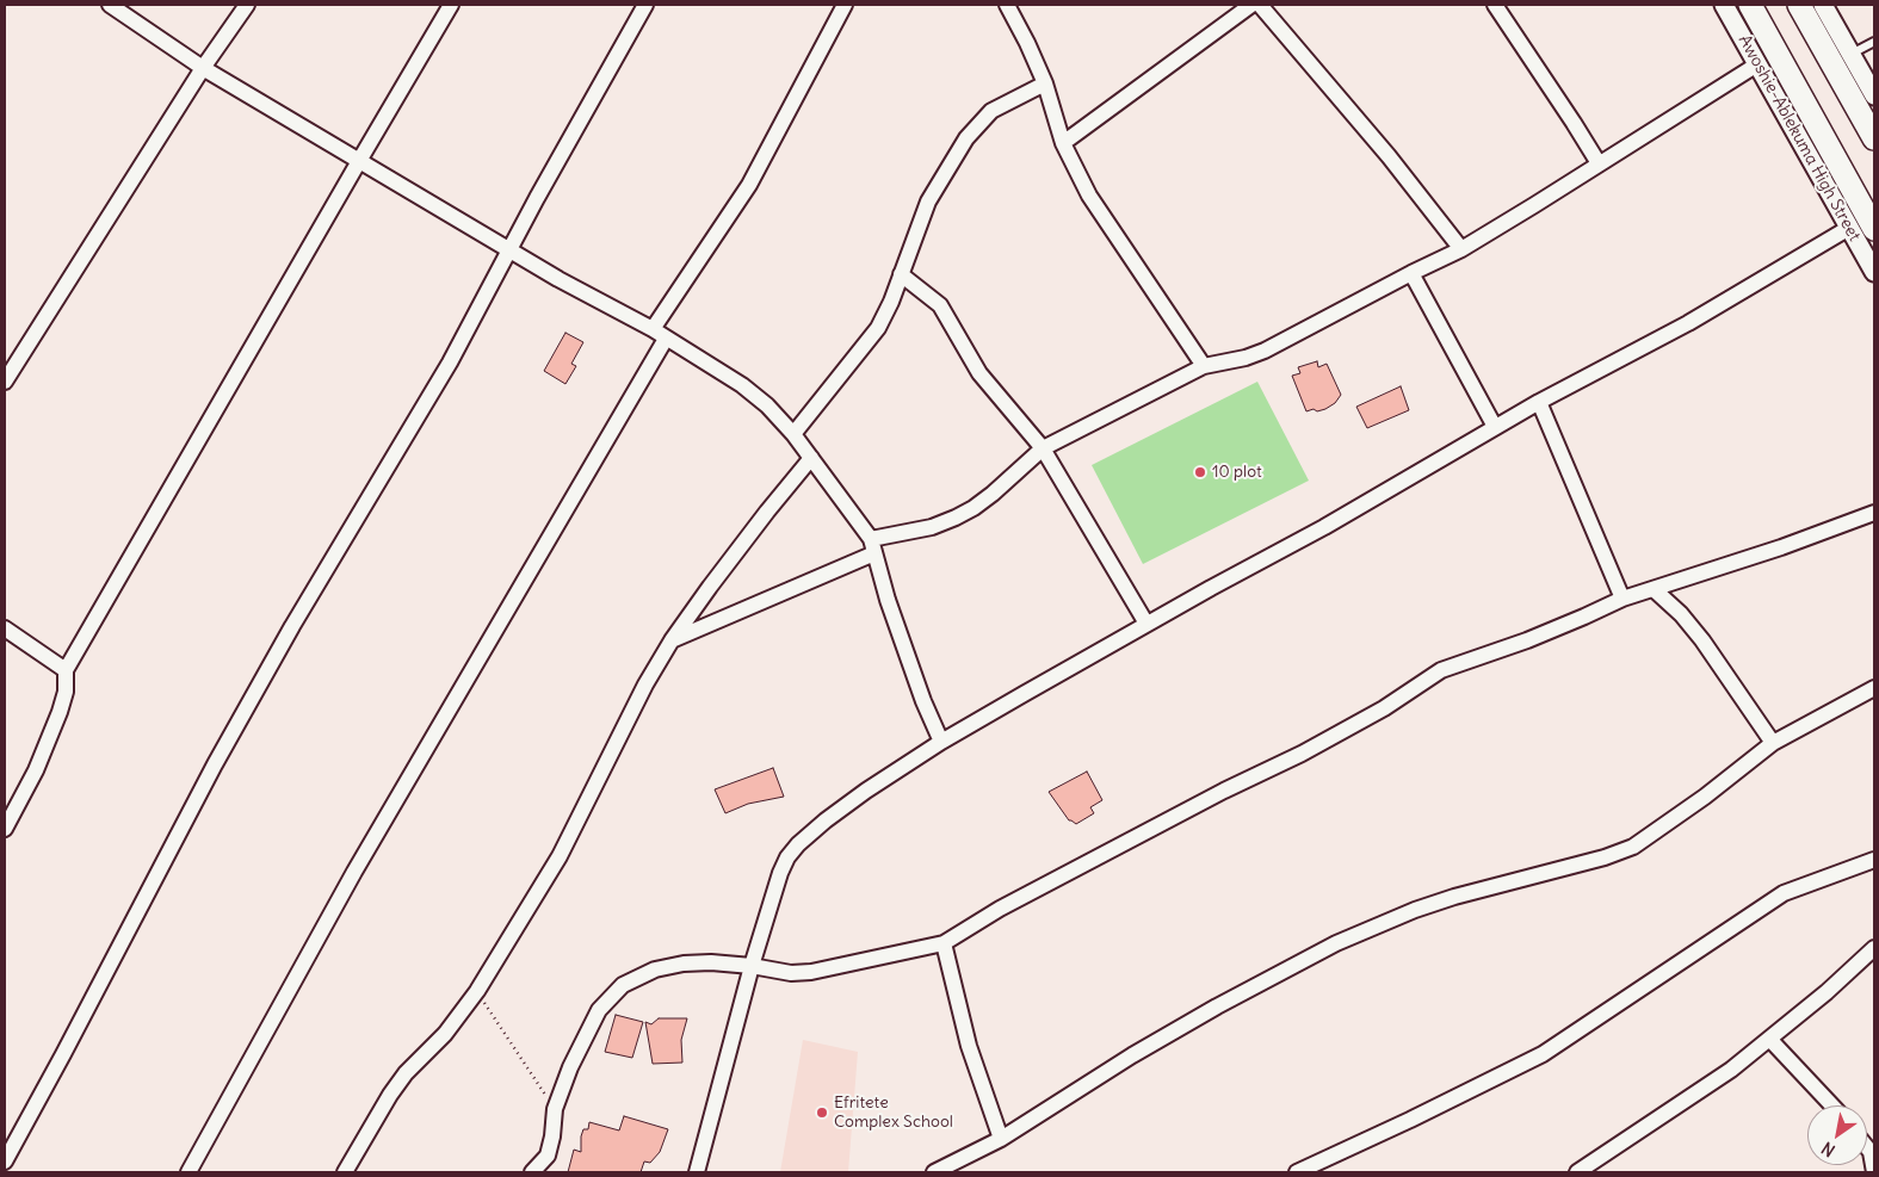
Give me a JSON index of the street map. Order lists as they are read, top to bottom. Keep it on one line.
{"streets":{"main road":["Awoshie-Ablekuma High Street"]},"places":["10 plot","Efritete Complex School"],"north":"bottom left"}
